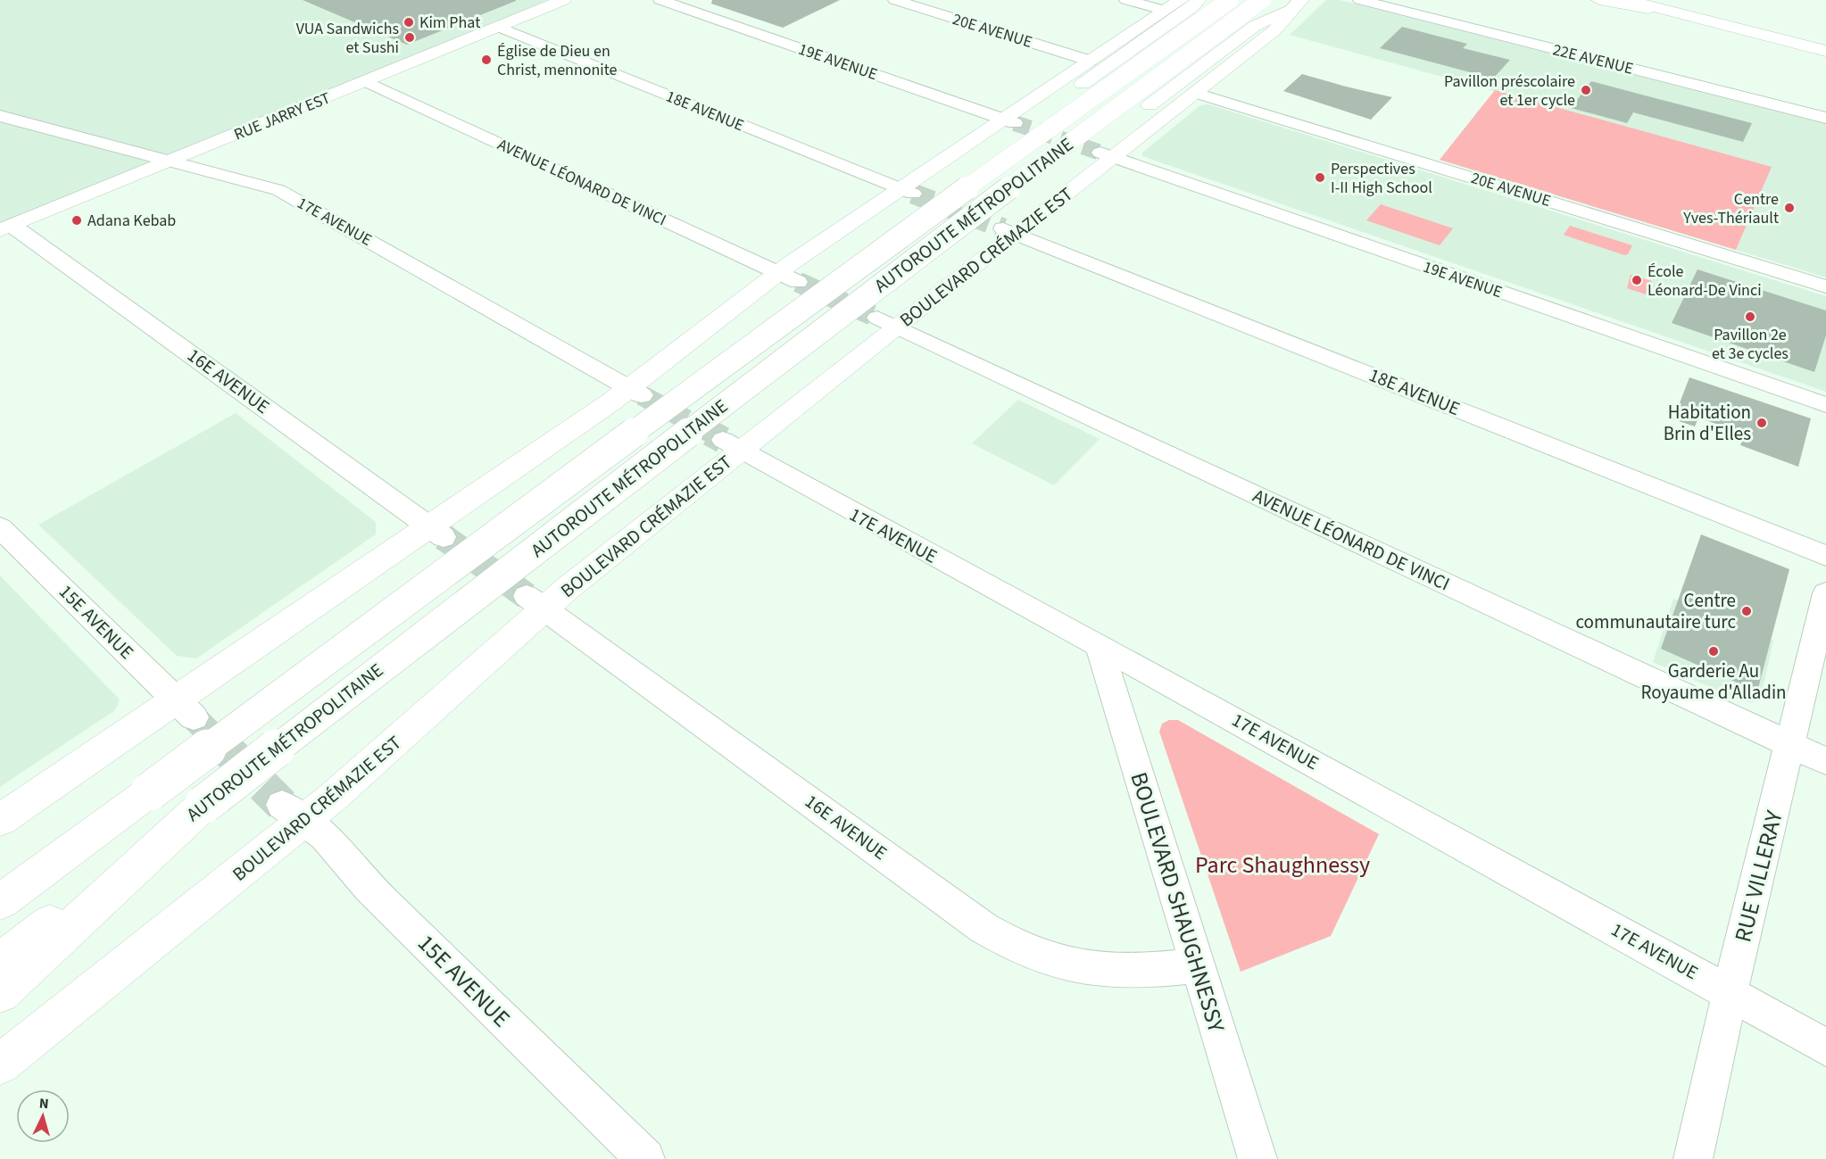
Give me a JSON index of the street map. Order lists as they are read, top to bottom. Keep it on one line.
{"streets":{"main road":["RUE JARRY EST","AUTOROUTE MÉTROPOLITAINE","BOULEVARD CRÉMAZIE EST"],"street":["20E AVENUE","22E AVENUE","19E AVENUE","18E AVENUE","AVENUE LÉONARD DE VINCI","17E AVENUE","16E AVENUE","15E AVENUE","RUE VILLERAY","BOULEVARD SHAUGHNESSY"]},"crossings":[["20E AVENUE","BOULEVARD CRÉMAZIE EST"],["19E AVENUE","BOULEVARD CRÉMAZIE EST"],["18E AVENUE","RUE JARRY EST"],["18E AVENUE","BOULEVARD CRÉMAZIE EST"],["RUE JARRY EST","AVENUE LÉONARD DE VINCI"],["RUE JARRY EST","17E AVENUE"],["RUE JARRY EST","16E AVENUE"],["AVENUE LÉONARD DE VINCI","BOULEVARD CRÉMAZIE EST"],["AVENUE LÉONARD DE VINCI","RUE VILLERAY"],["17E AVENUE","BOULEVARD CRÉMAZIE EST"],["17E AVENUE","RUE VILLERAY"],["17E AVENUE","BOULEVARD SHAUGHNESSY"],["BOULEVARD CRÉMAZIE EST","16E AVENUE"],["BOULEVARD CRÉMAZIE EST","15E AVENUE"],["16E AVENUE","BOULEVARD SHAUGHNESSY"]],"parks":["Parc Shaughnessy"],"places":["Kim Phat","VUA Sandwichs et Sushi","Église de Dieu en Christ, mennonite","Pavillon préscolaire et 1er cycle","Perspectives I-II High School","Centre Yves-Thériault","Adana Kebab","École Léonard-De Vinci","Pavillon 2e et 3e cycles","Habitation Brin d'Elles","Centre communautaire turc","Garderie Au Royaume d'Alladin"],"north":"top"}
